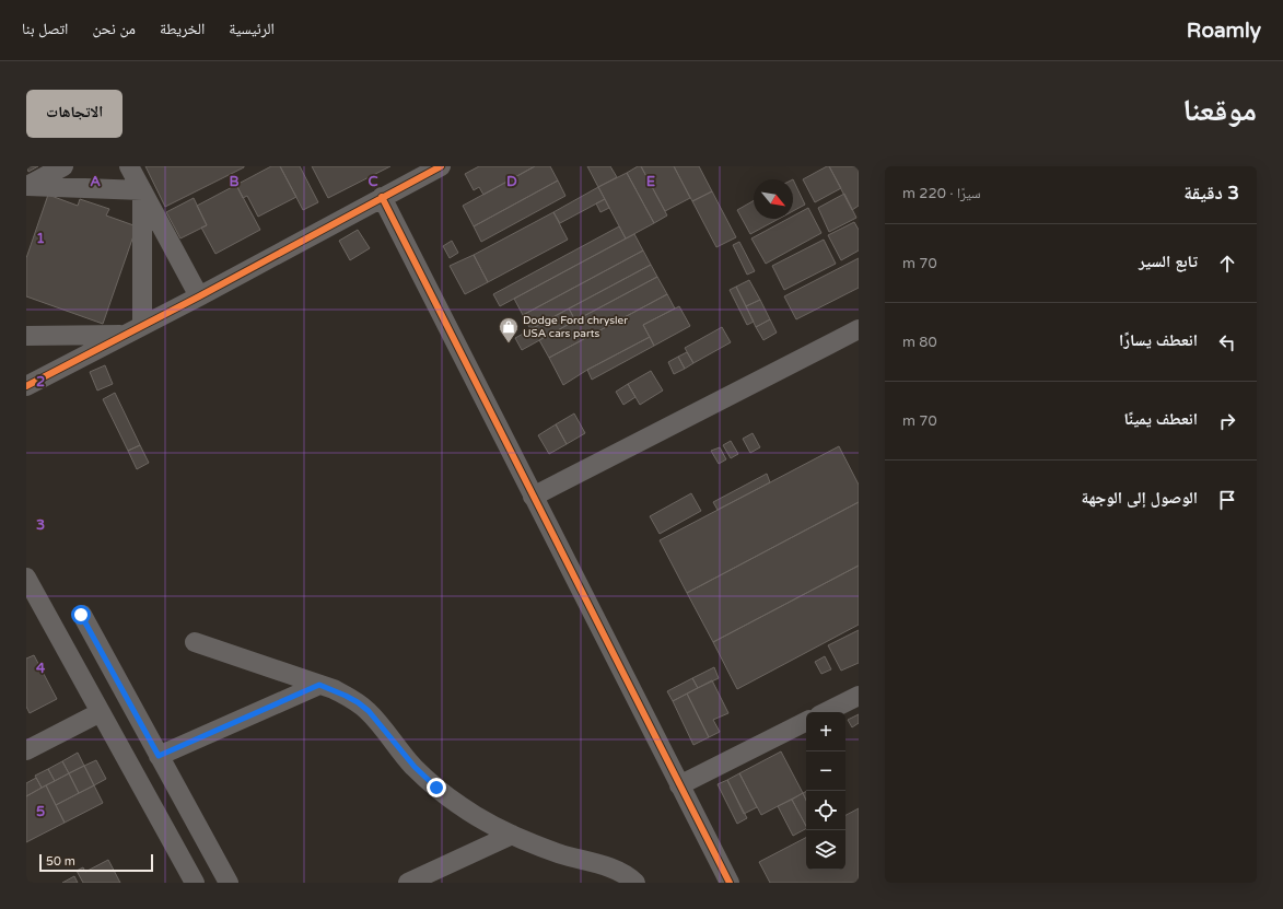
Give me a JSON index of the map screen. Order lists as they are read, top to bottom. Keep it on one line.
{"places":{"shop":["Dodge Ford chrysler USA cars parts"]},"scale_bar":"50 m","north":"bottom right","page":{"header":"Roamly","nav":["الرئيسية","الخريطة","من نحن","اتصل بنا"],"title":"موقعنا","buttons":"الاتجاهات","heading":["3 دقيقة","سيرًا · 220 m"],"list":[["تابع السير","70 m"],["انعطف يسارًا","80 m"],["انعطف يمينًا","70 m"],"الوصول إلى الوجهة"],"map_buttons":["+","−"],"scale":"50 m"},"grid":{"columns":["A","B","C","D","E"],"rows":["1","2","3","4","5"]}}
